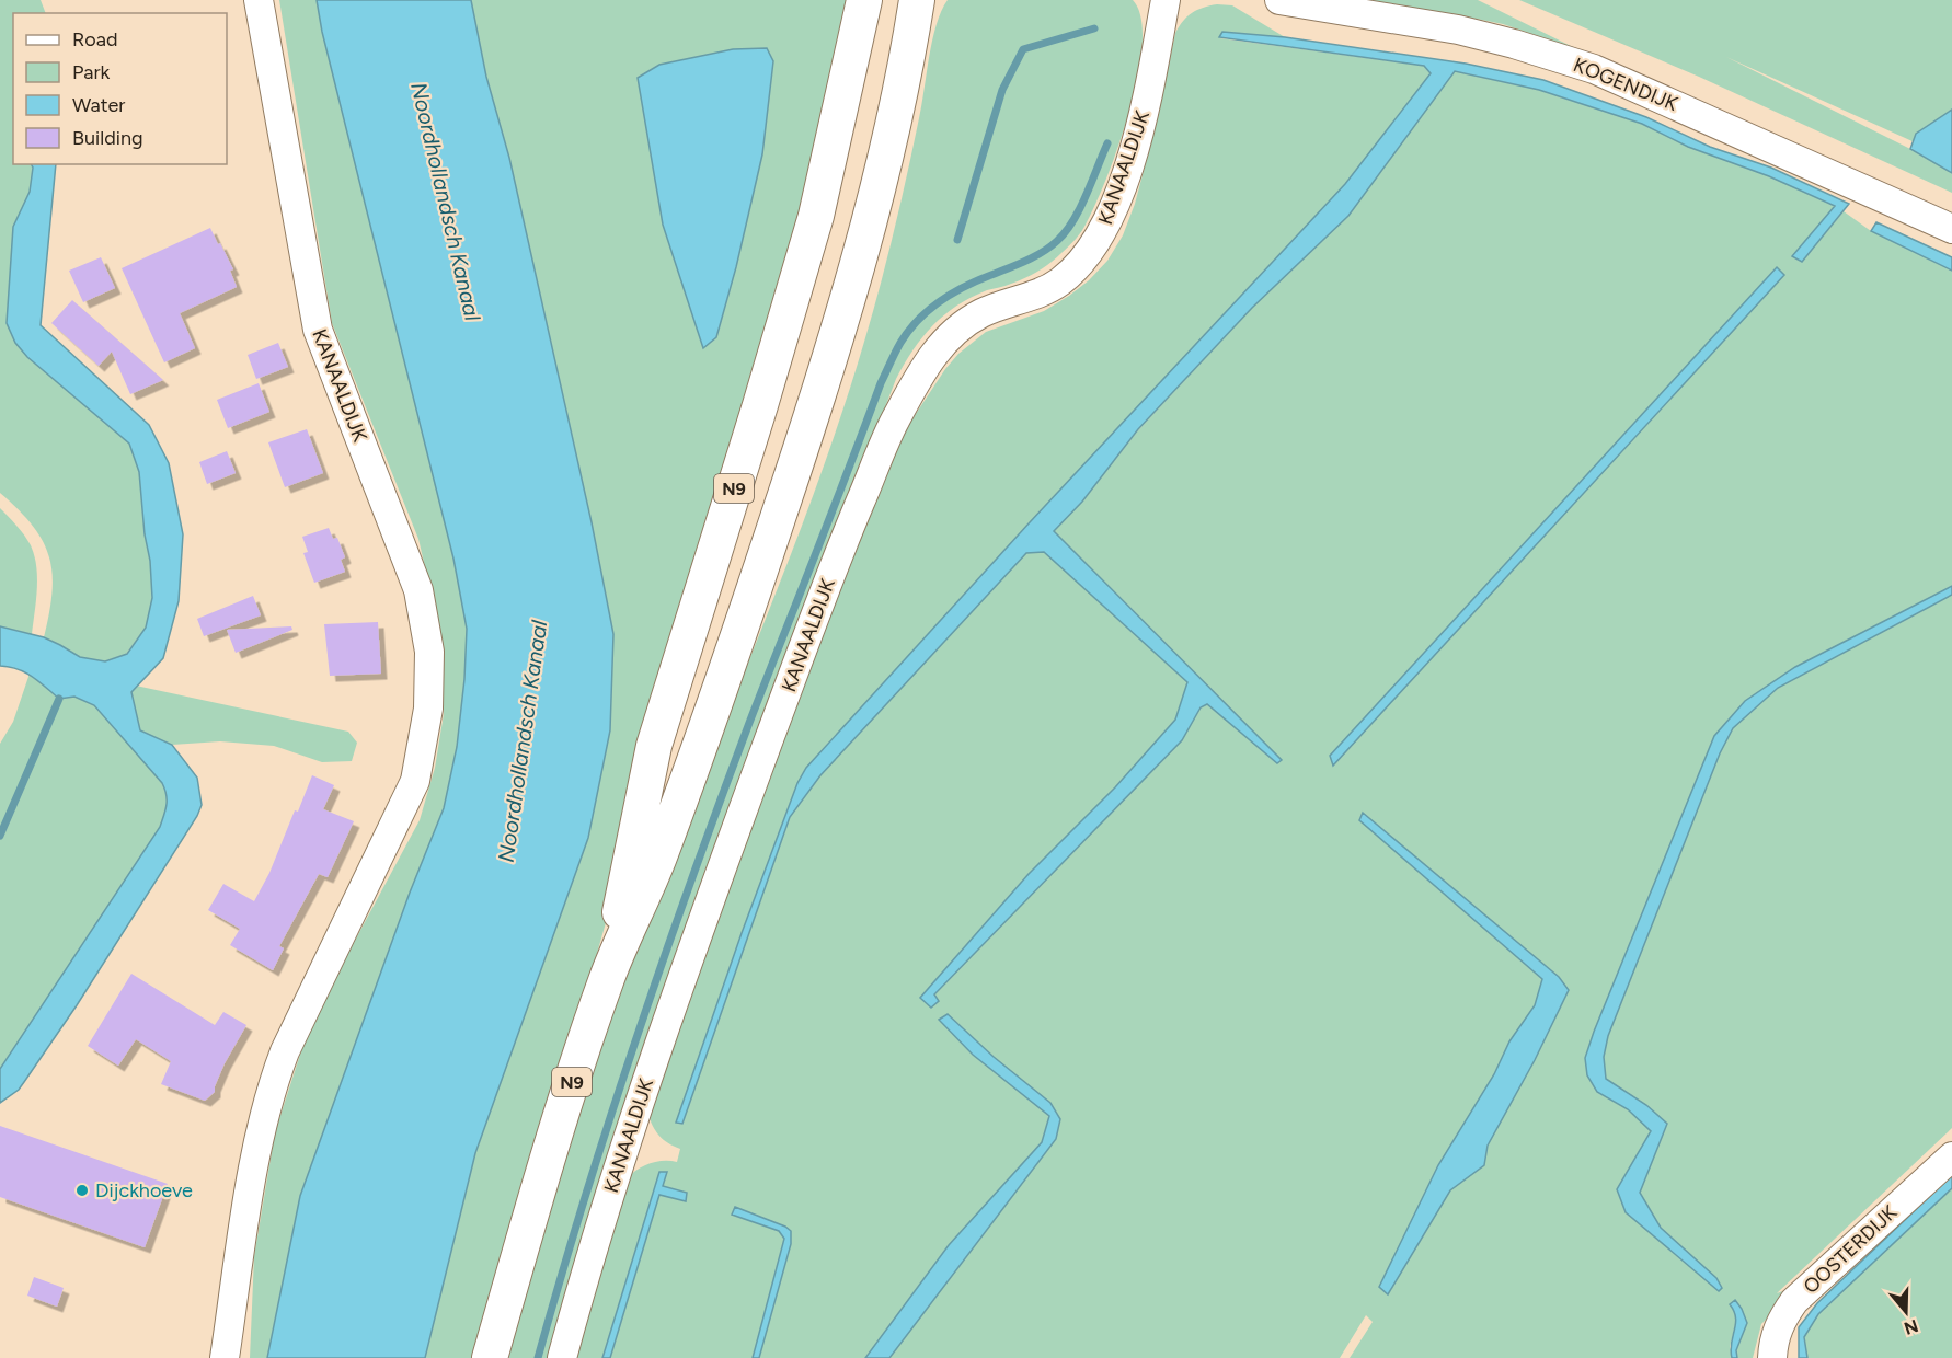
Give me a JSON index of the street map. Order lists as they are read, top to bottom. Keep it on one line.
{"streets":{"main road":["N9"],"street":["KOGENDIJK","KANAALDIJK","OOSTERDIJK"]},"water":["Noordhollandsch Kanaal"],"places":["Dijckhoeve"],"legend":["Road","Park","Water","Building"],"north":"bottom"}
